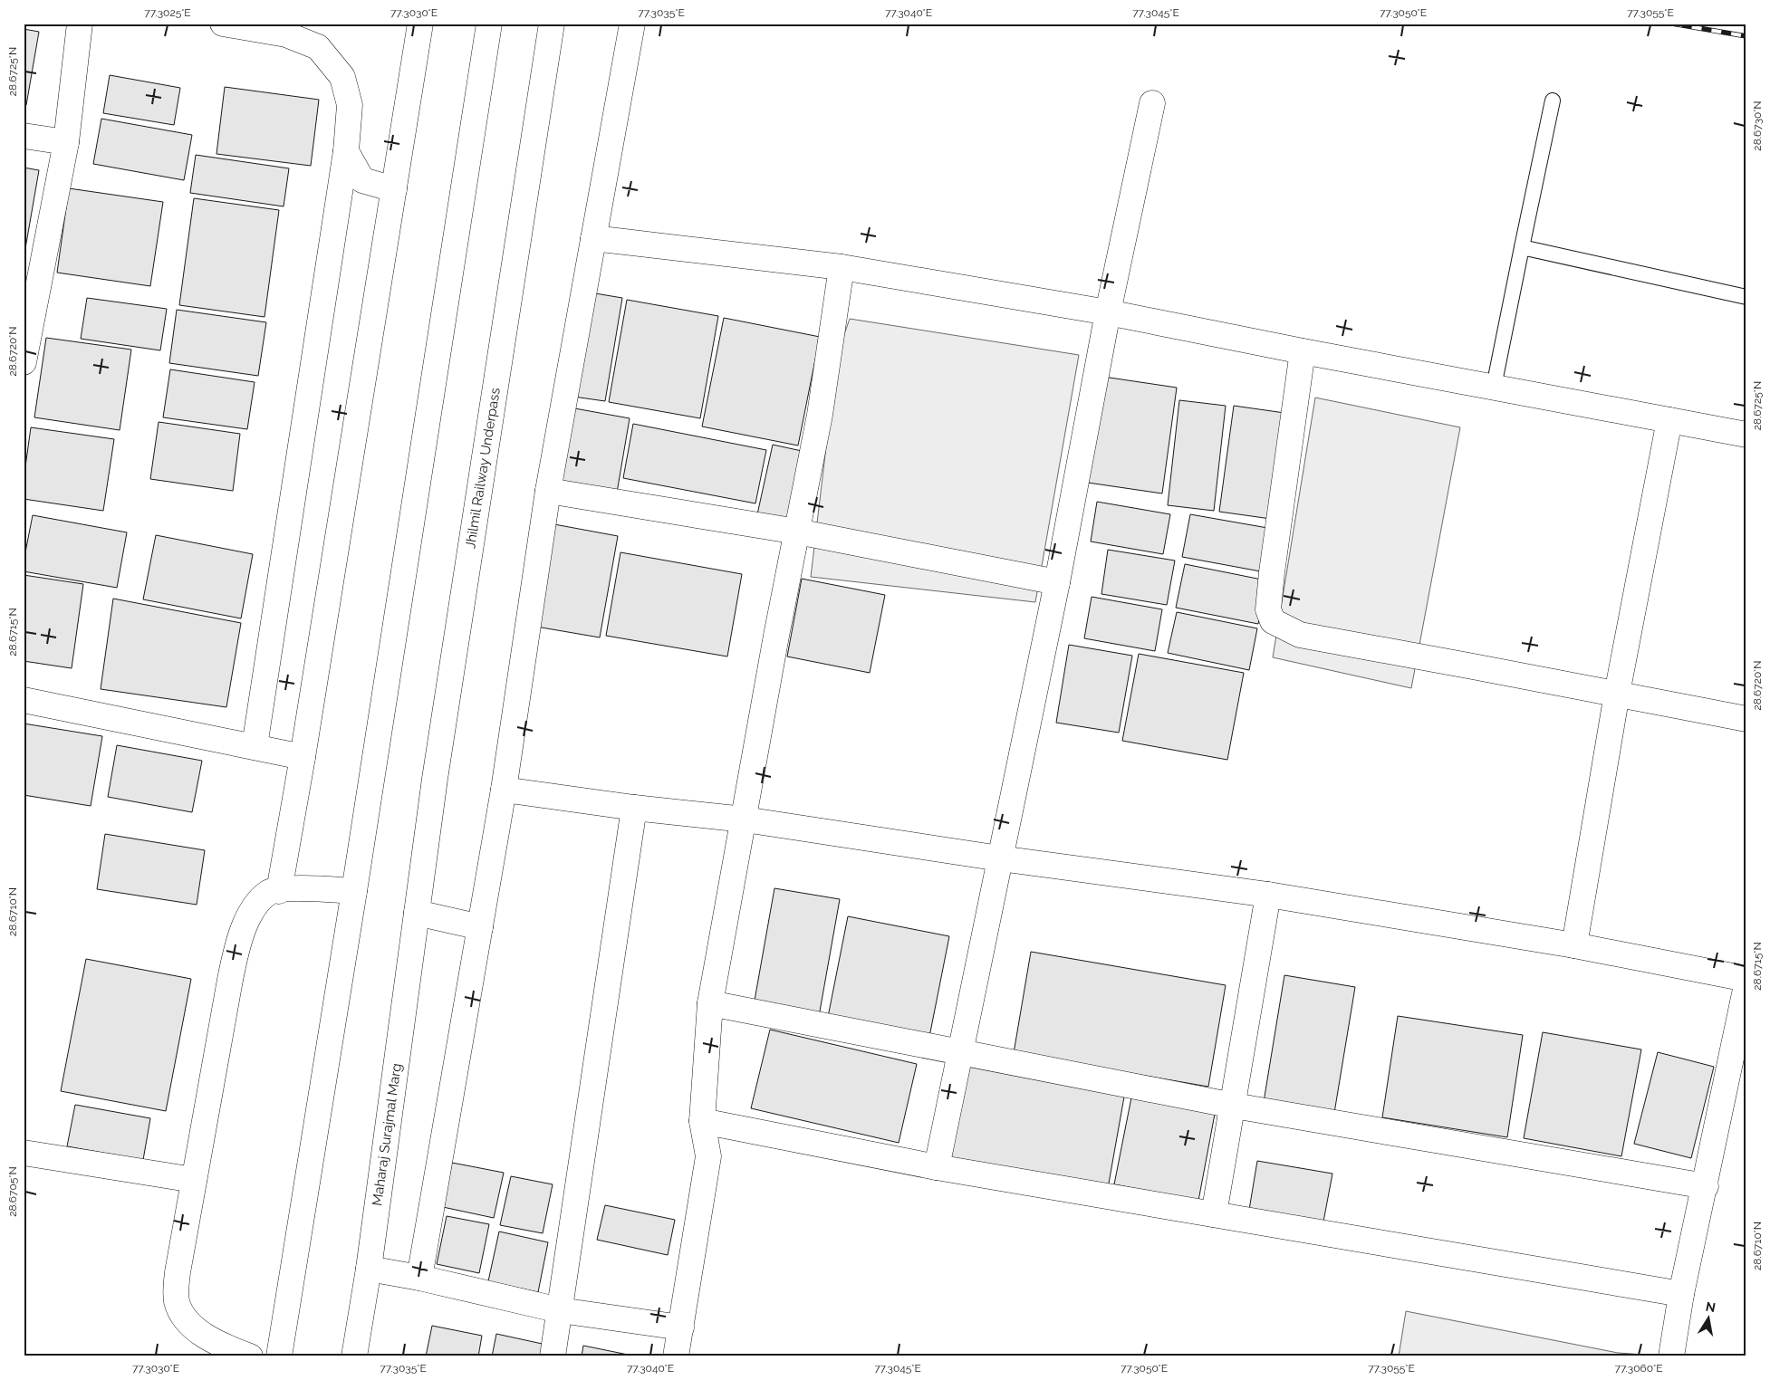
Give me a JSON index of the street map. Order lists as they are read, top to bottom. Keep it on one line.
{"streets":{"street":["Jhilmil Railway Underpass","Maharaj Surajmal Marg"]},"crossings":[["Jhilmil Railway Underpass","Maharaj Surajmal Marg"]],"north":"top","coordinates":["77.3025°E","77.3030°E","77.3035°E","77.3040°E","77.3045°E","77.3050°E","77.3055°E","28.6725°N","28.6730°N","28.6720°N","28.6715°N","28.6710°N","28.6705°N","77.3060°E"]}
